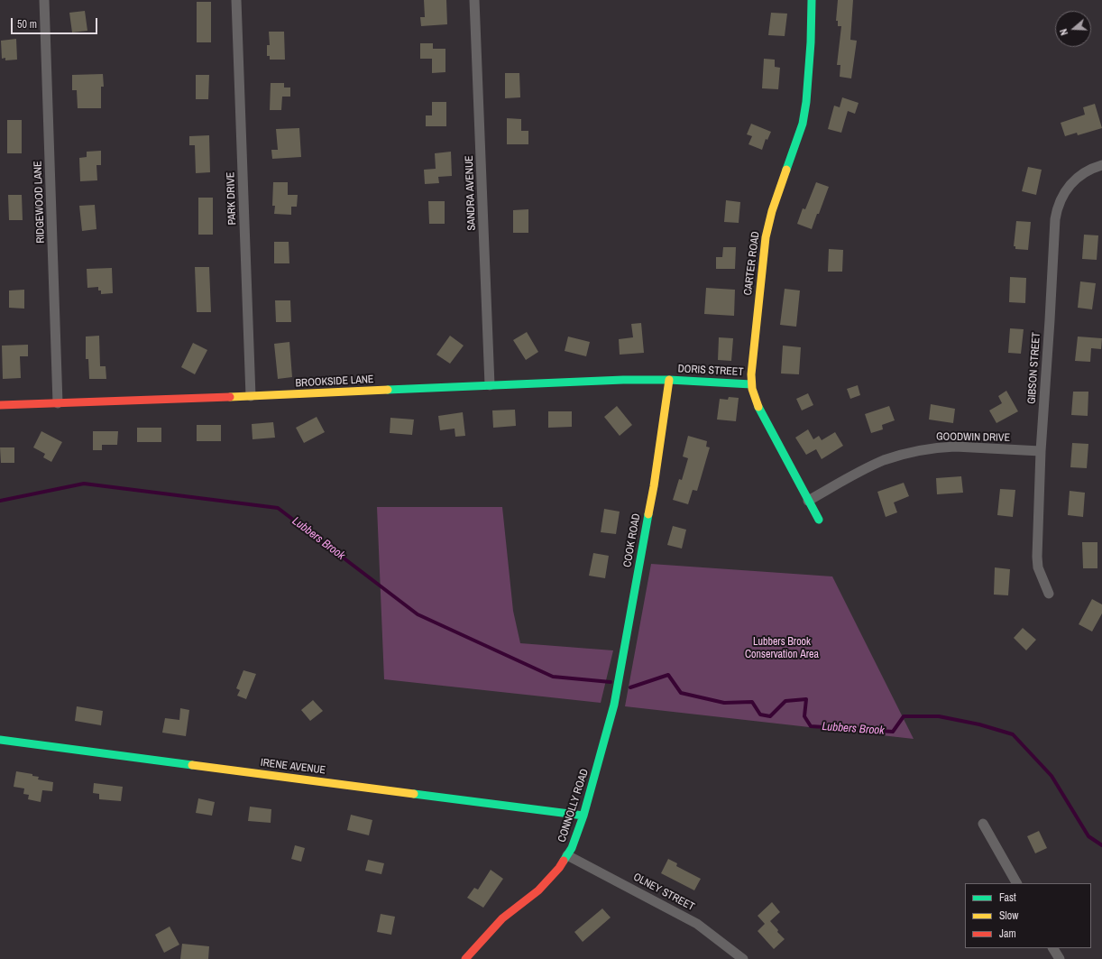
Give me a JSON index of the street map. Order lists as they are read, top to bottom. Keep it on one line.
{"streets":{"street":["SANDRA AVENUE","PARK DRIVE","RIDGEWOOD LANE","CARTER ROAD","GIBSON STREET","DORIS STREET","BROOKSIDE LANE","GOODWIN DRIVE","COOK ROAD","IRENE AVENUE","CONNOLLY ROAD","OLNEY STREET"]},"crossings":[["SANDRA AVENUE","BROOKSIDE LANE"],["PARK DRIVE","BROOKSIDE LANE"],["RIDGEWOOD LANE","BROOKSIDE LANE"],["CARTER ROAD","DORIS STREET"],["CARTER ROAD","GOODWIN DRIVE"],["GIBSON STREET","GOODWIN DRIVE"],["DORIS STREET","BROOKSIDE LANE"],["DORIS STREET","COOK ROAD"],["BROOKSIDE LANE","COOK ROAD"],["COOK ROAD","CONNOLLY ROAD"],["IRENE AVENUE","CONNOLLY ROAD"],["CONNOLLY ROAD","OLNEY STREET"]],"water":["Lubbers Brook"],"parks":["Lubbers Brook Conservation Area"],"legend":["Fast","Slow","Jam"],"scale_bar":"50 m","north":"left"}
